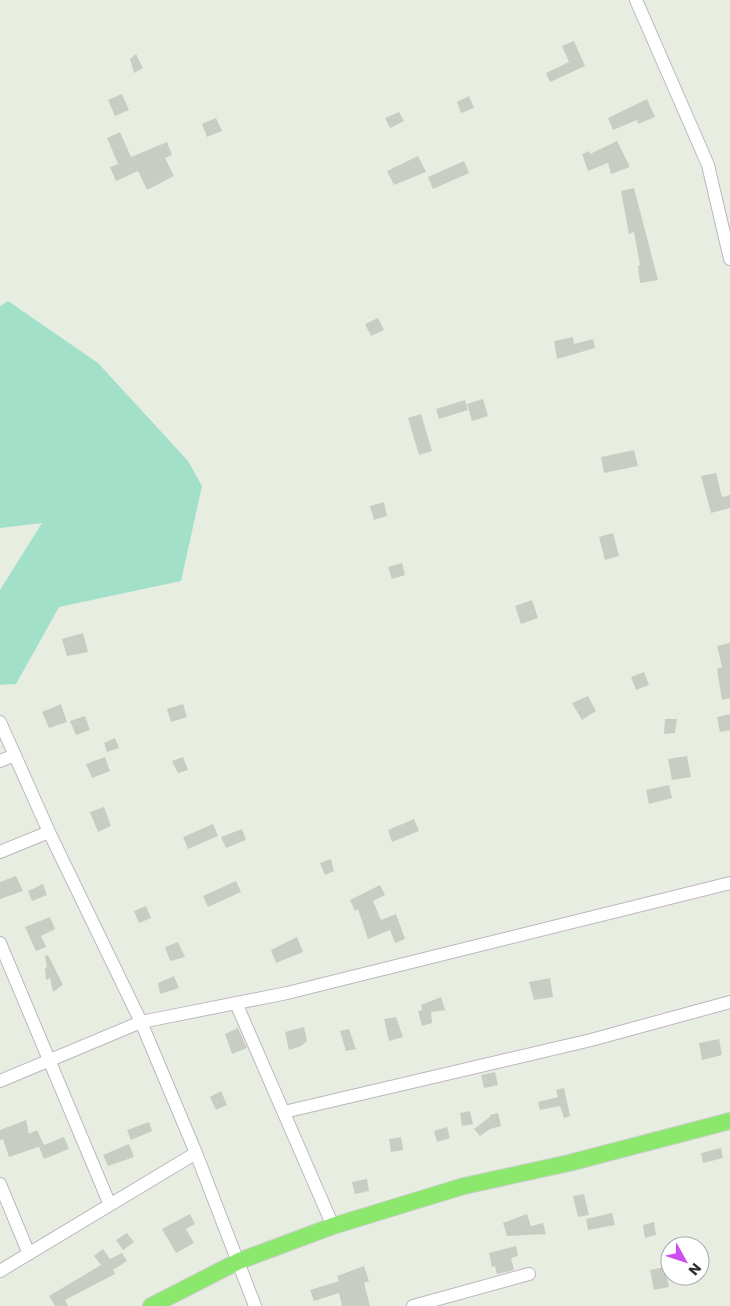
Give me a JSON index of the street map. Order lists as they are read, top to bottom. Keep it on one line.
{"north":"bottom right"}
